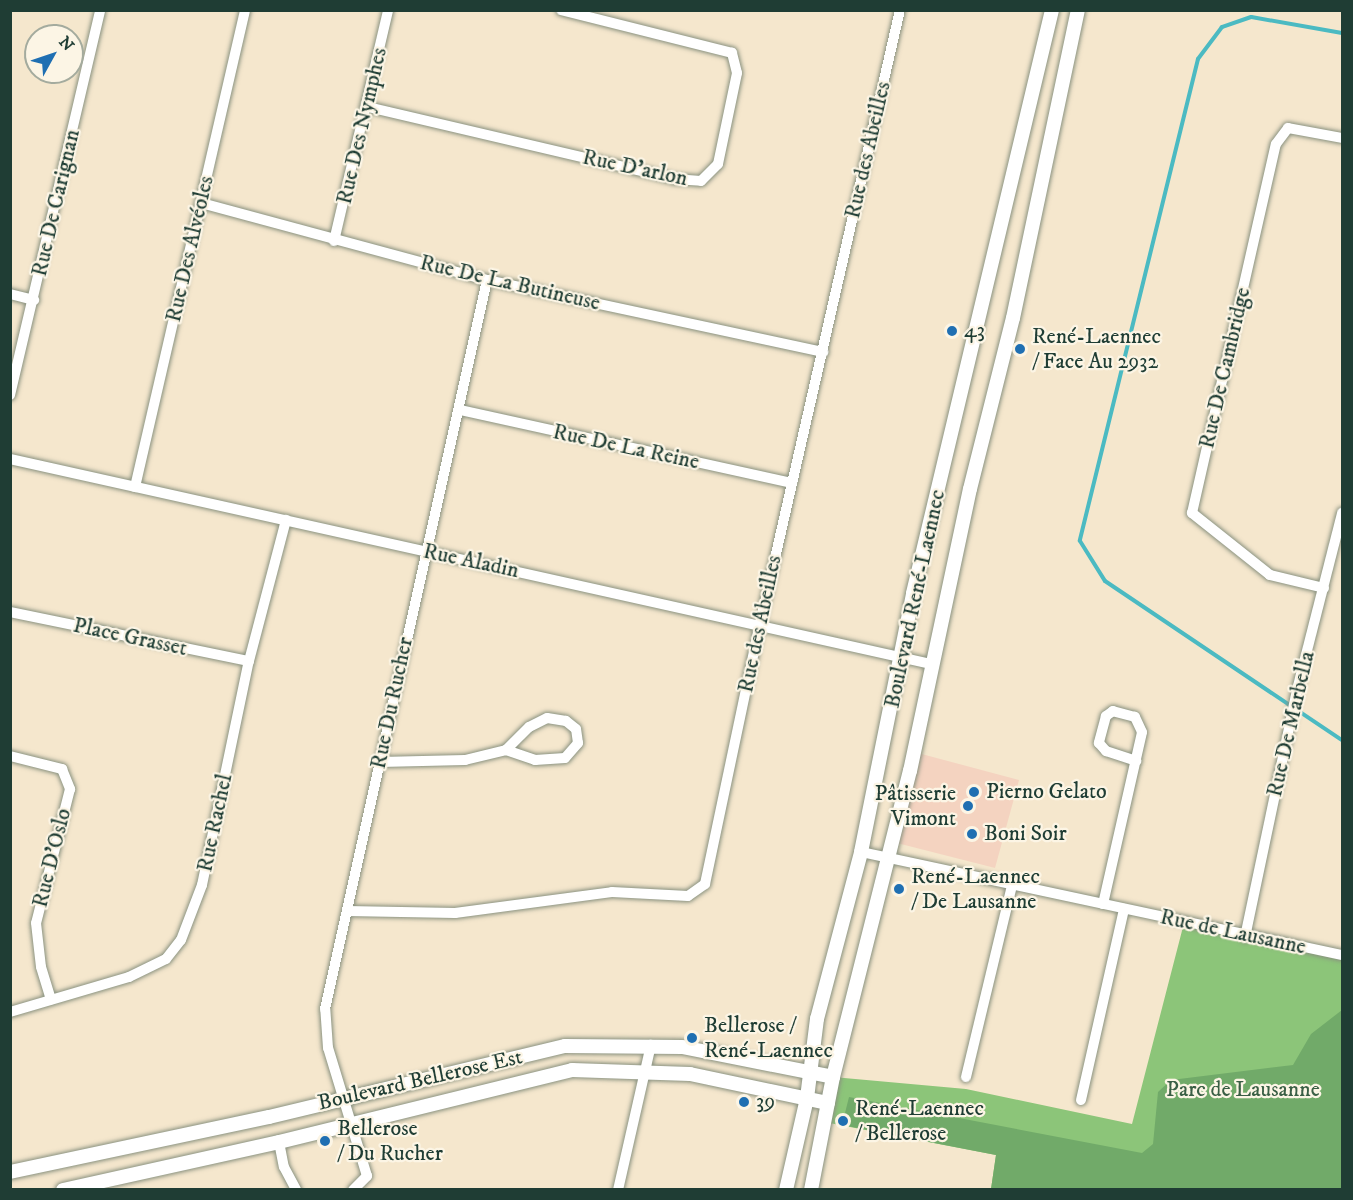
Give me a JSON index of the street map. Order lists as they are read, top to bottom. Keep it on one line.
{"streets":{"street":["Rue Des Nymphes","Rue des Abeilles","Rue D'arlon","Rue De Carignan","Rue Des Alvéoles","Rue De La Butineuse","Rue De Cambridge","Rue De La Reine","Rue Aladin","Boulevard René-Laennec","Place Grasset","Rue Du Rucher","Rue De Marbella","Rue Rachel","Rue D'Oslo","Rue de Lausanne","Boulevard Bellerose Est"]},"crossings":[["Rue Des Nymphes","Rue D'arlon"],["Rue Des Nymphes","Rue De La Butineuse"],["Rue des Abeilles","Rue De La Butineuse"],["Rue des Abeilles","Rue De La Reine"],["Rue des Abeilles","Rue Aladin"],["Rue des Abeilles","Rue Du Rucher"],["Rue Des Alvéoles","Rue De La Butineuse"],["Rue Des Alvéoles","Rue Aladin"],["Rue De La Butineuse","Rue Du Rucher"],["Rue De Cambridge","Rue De Marbella"],["Rue De La Reine","Rue Du Rucher"],["Rue Aladin","Boulevard René-Laennec"],["Rue Aladin","Rue Du Rucher"],["Rue Aladin","Rue Rachel"],["Boulevard René-Laennec","Rue de Lausanne"],["Boulevard René-Laennec","Boulevard Bellerose Est"],["Place Grasset","Rue Rachel"],["Rue Du Rucher","Boulevard Bellerose Est"],["Rue De Marbella","Rue de Lausanne"],["Rue Rachel","Rue D'Oslo"]],"parks":["Parc de Lausanne"],"places":["43","René-Laennec / Face Au 2932","Pierno Gelato","Pâtisserie Vimont","Boni Soir","René-Laennec / De Lausanne","Bellerose / René-Laennec","39","René-Laennec / Bellerose","Bellerose / Du Rucher"],"north":"top right"}
